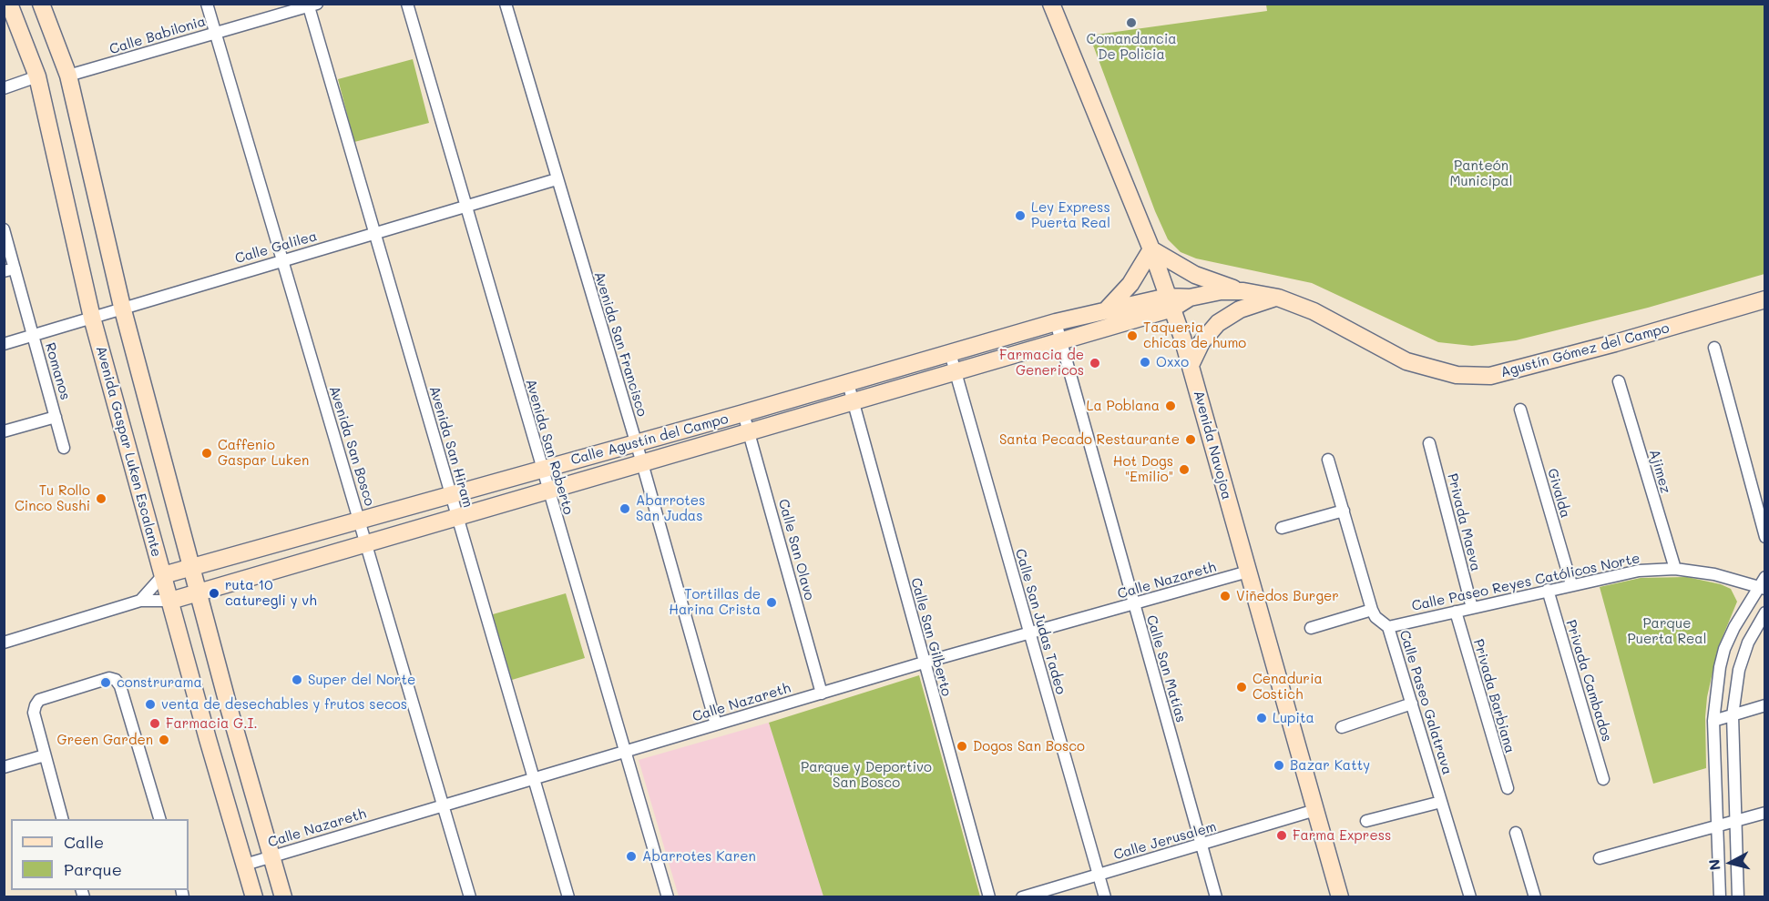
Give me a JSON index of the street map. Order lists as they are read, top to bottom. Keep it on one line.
{"streets":{"street":["Calle Babilonia","Calle Galilea","Avenida San Francisco","Agustín Gómez del Campo","Romanos","Calle Agustín del Campo","Avenida Navojoa","Avenida San Bosco","Avenida San Hiram","Avenida San Roberto","Avenida Gaspar Luken Escalante","Ajimez","Givalda","Privada Maeva","Calle San Olavo","Calle Nazareth","Calle Paseo Reyes Católicos Norte","Calle San Judas Tadeo","Calle San Gilberto","Calle San Matías","Privada Cambados","Privada Barbiana","Calle Paseo Galatrava","Calle Jerusalem"]},"crossings":[["Calle Babilonia","Avenida San Bosco"],["Calle Babilonia","Avenida San Hiram"],["Calle Galilea","Avenida San Francisco"],["Calle Galilea","Romanos"],["Calle Galilea","Avenida San Bosco"],["Calle Galilea","Avenida San Hiram"],["Calle Galilea","Avenida San Roberto"],["Calle Galilea","Avenida Gaspar Luken Escalante"],["Avenida San Francisco","Calle Agustín del Campo"],["Avenida San Francisco","Calle Nazareth"],["Agustín Gómez del Campo","Calle Agustín del Campo"],["Agustín Gómez del Campo","Avenida Navojoa"],["Calle Agustín del Campo","Avenida Navojoa"],["Calle Agustín del Campo","Avenida San Bosco"],["Calle Agustín del Campo","Avenida San Hiram"],["Calle Agustín del Campo","Avenida San Roberto"],["Calle Agustín del Campo","Avenida Gaspar Luken Escalante"],["Calle Agustín del Campo","Calle San Olavo"],["Calle Agustín del Campo","Calle San Judas Tadeo"],["Calle Agustín del Campo","Calle San Gilberto"],["Calle Agustín del Campo","Calle San Matías"],["Avenida Navojoa","Calle Nazareth"],["Avenida Navojoa","Calle Jerusalem"],["Avenida San Bosco","Calle Nazareth"],["Avenida San Hiram","Calle Nazareth"],["Avenida San Roberto","Calle Nazareth"],["Avenida Gaspar Luken Escalante","Calle Nazareth"],["Ajimez","Calle Paseo Reyes Católicos Norte"],["Givalda","Calle Paseo Reyes Católicos Norte"],["Privada Maeva","Calle Paseo Reyes Católicos Norte"],["Calle San Olavo","Calle Nazareth"],["Calle Nazareth","Calle San Judas Tadeo"],["Calle Nazareth","Calle San Gilberto"],["Calle Nazareth","Calle San Matías"],["Calle Paseo Reyes Católicos Norte","Privada Cambados"],["Calle Paseo Reyes Católicos Norte","Privada Barbiana"],["Calle Paseo Reyes Católicos Norte","Calle Paseo Galatrava"],["Calle San Judas Tadeo","Calle Jerusalem"],["Calle San Matías","Calle Jerusalem"]],"parks":["Panteón Municipal","Parque Puerta Real","Parque y Deportivo San Bosco"],"places":["Comandancia De Policia","Ley Express Puerta Real","Taqueria chicas de humo","Oxxo","Farmacia de Genericos","La Poblana","Santa Pecado Restaurante","Caffenio Gaspar Luken","Hot Dogs \"Emilio\"","Tu Rollo Cinco Sushi","Abarrotes San Judas","ruta 10 caturegli y vh","Viñedos Burger","Tortillas de Harina Crista","Super del Norte","construrama","Cenaduria Costich","venta de desechables y frutos secos","Lupita","Farmacia G.I.","Green Garden","Dogos San Bosco","Bazar Katty","Farma Express","Abarrotes Karen"],"legend":["Calle","Parque"],"north":"left"}
